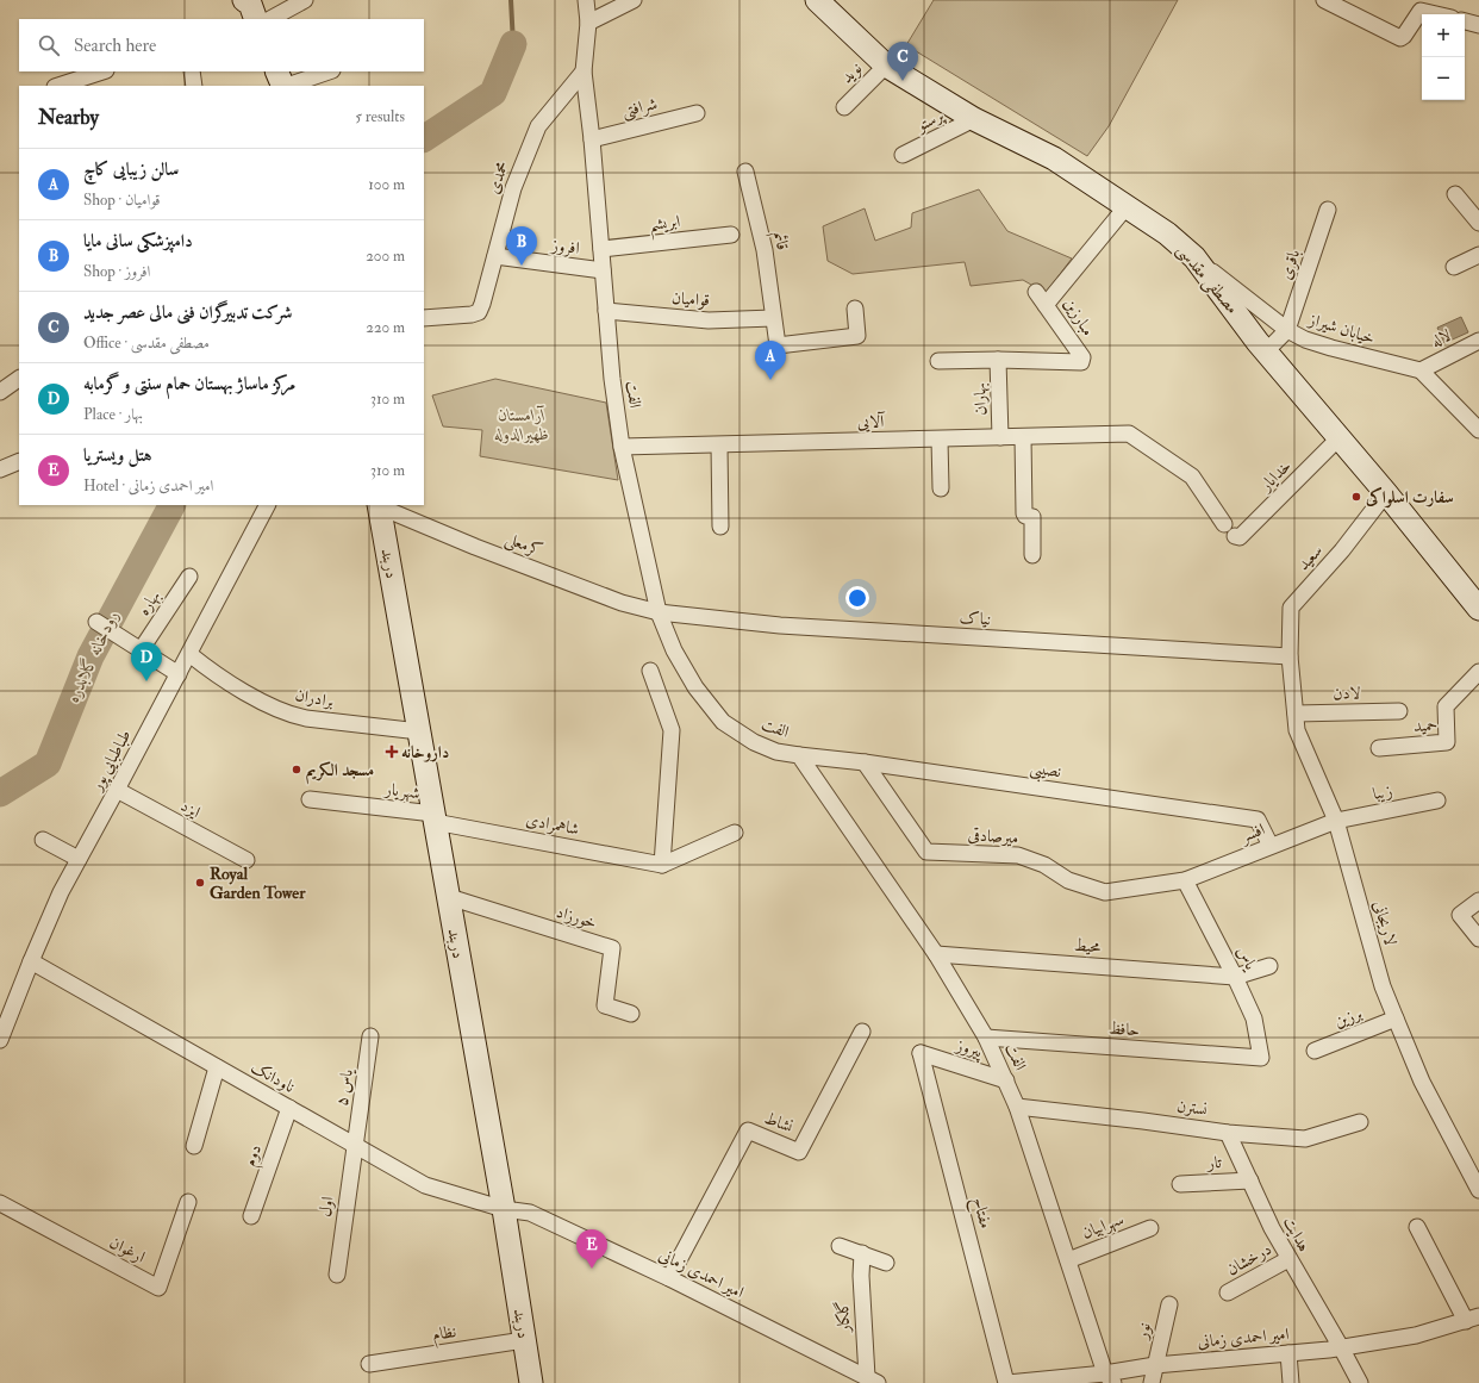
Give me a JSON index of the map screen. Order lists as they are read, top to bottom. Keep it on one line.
{"streets":{"main road":["مصطفی مقدسی","دربند"],"street":["نوید","شرافتی","پرستو","محمدی","ابریشم","قائم","افروز","باقری","قوامیان","مبارزین","خیابان شیراز","لاله","الفت","بهاران","آلایی","خدایار","کرمعلی","سعید","بهاره","نیاک","لادن","برادران","حمید","طباطبایی پور","نصیبی","شهریار","زیبا","ایزد","شاهمرادی","افسر","میرصادقی","خورزاد","لاریجانی","محیط","یاس","برزین","حافظ","پیروز","ناودانک","یاس ۵","نسترن","نشاط","دوم","تار","اول","مفتاح","سهرابیان","هدایت","ارغوان","درخشان","امیر احمدی زمانی","گلکار","نور","نظام"]},"crossings":[["نوید","مصطفی مقدسی"],["شرافتی","الفت"],["پرستو","مصطفی مقدسی"],["محمدی","افروز"],["محمدی","الفت"],["ابریشم","الفت"],["قائم","قوامیان"],["افروز","الفت"],["باقری","خیابان شیراز"],["مصطفی مقدسی","مبارزین"],["مصطفی مقدسی","خیابان شیراز"],["مصطفی مقدسی","خدایار"],["مصطفی مقدسی","سعید"],["قوامیان","الفت"],["مبارزین","بهاران"],["خیابان شیراز","لاله"],["الفت","آلایی"],["الفت","کرمعلی"],["الفت","نیاک"],["الفت","نصیبی"],["الفت","محیط"],["الفت","حافظ"],["الفت","پیروز"],["الفت","نسترن"],["الفت","سهرابیان"],["الفت","امیر احمدی زمانی"],["بهاران","آلایی"],["کرمعلی","دربند"],["کرمعلی","نیاک"],["سعید","نیاک"],["سعید","لاریجانی"],["دربند","برادران"],["دربند","شهریار"],["دربند","شاهمرادی"],["دربند","خورزاد"],["دربند","ناودانک"],["دربند","امیر احمدی زمانی"],["دربند","نظام"],["نیاک","لاریجانی"],["لادن","لاریجانی"],["برادران","طباطبایی پور"],["طباطبایی پور","ایزد"],["طباطبایی پور","ناودانک"],["نصیبی","افسر"],["نصیبی","میرصادقی"],["شهریار","شاهمرادی"],["زیبا","افسر"],["زیبا","لاریجانی"],["افسر","میرصادقی"],["افسر","لاریجانی"],["افسر","یاس"],["میرصادقی","یاس"],["لاریجانی","برزین"],["محیط","یاس"],["یاس","حافظ"],["پیروز","مفتاح"],["ناودانک","یاس ۵"],["ناودانک","دوم"],["ناودانک","اول"],["ناودانک","امیر احمدی زمانی"],["یاس ۵","اول"],["نسترن","هدایت"],["نشاط","امیر احمدی زمانی"],["تار","هدایت"],["مفتاح","امیر احمدی زمانی"],["هدایت","درخشان"],["هدایت","امیر احمدی زمانی"],["امیر احمدی زمانی","گلکار"],["امیر احمدی زمانی","نور"]],"water":["رودخانه گلابدره"],"parks":["آرامستان ظهیرالدوله"],"places":{"other":["سفارت اسلواکی","مسجد الکریم","Royal Garden Tower"],"health":["داروخانه"]},"page":{"map_buttons":["+","−"],"search":"Search here","pins":["C","B","A","D","E"],"heading":["Nearby","5 results"],"list":[{"mark":"A","name":"سالن زیبایی کاچ","note":"Shop · قوامیان","value":"100 m"},{"mark":"B","name":"دامپزشکی سانی مایا","note":"Shop · افروز","value":"200 m"},{"mark":"C","name":"شرکت تدبیرگران فنی مالی عصر جدید","note":"Office · مصطفی مقدسی","value":"220 m"},{"mark":"D","name":"مرکز ماساژ بهستان حمام سنتی و گرمابه","note":"Place · بهار","value":"310 m"},{"mark":"E","name":"هتل ویستریا","note":"Hotel · امیر احمدی زمانی","value":"310 m"}]}}
